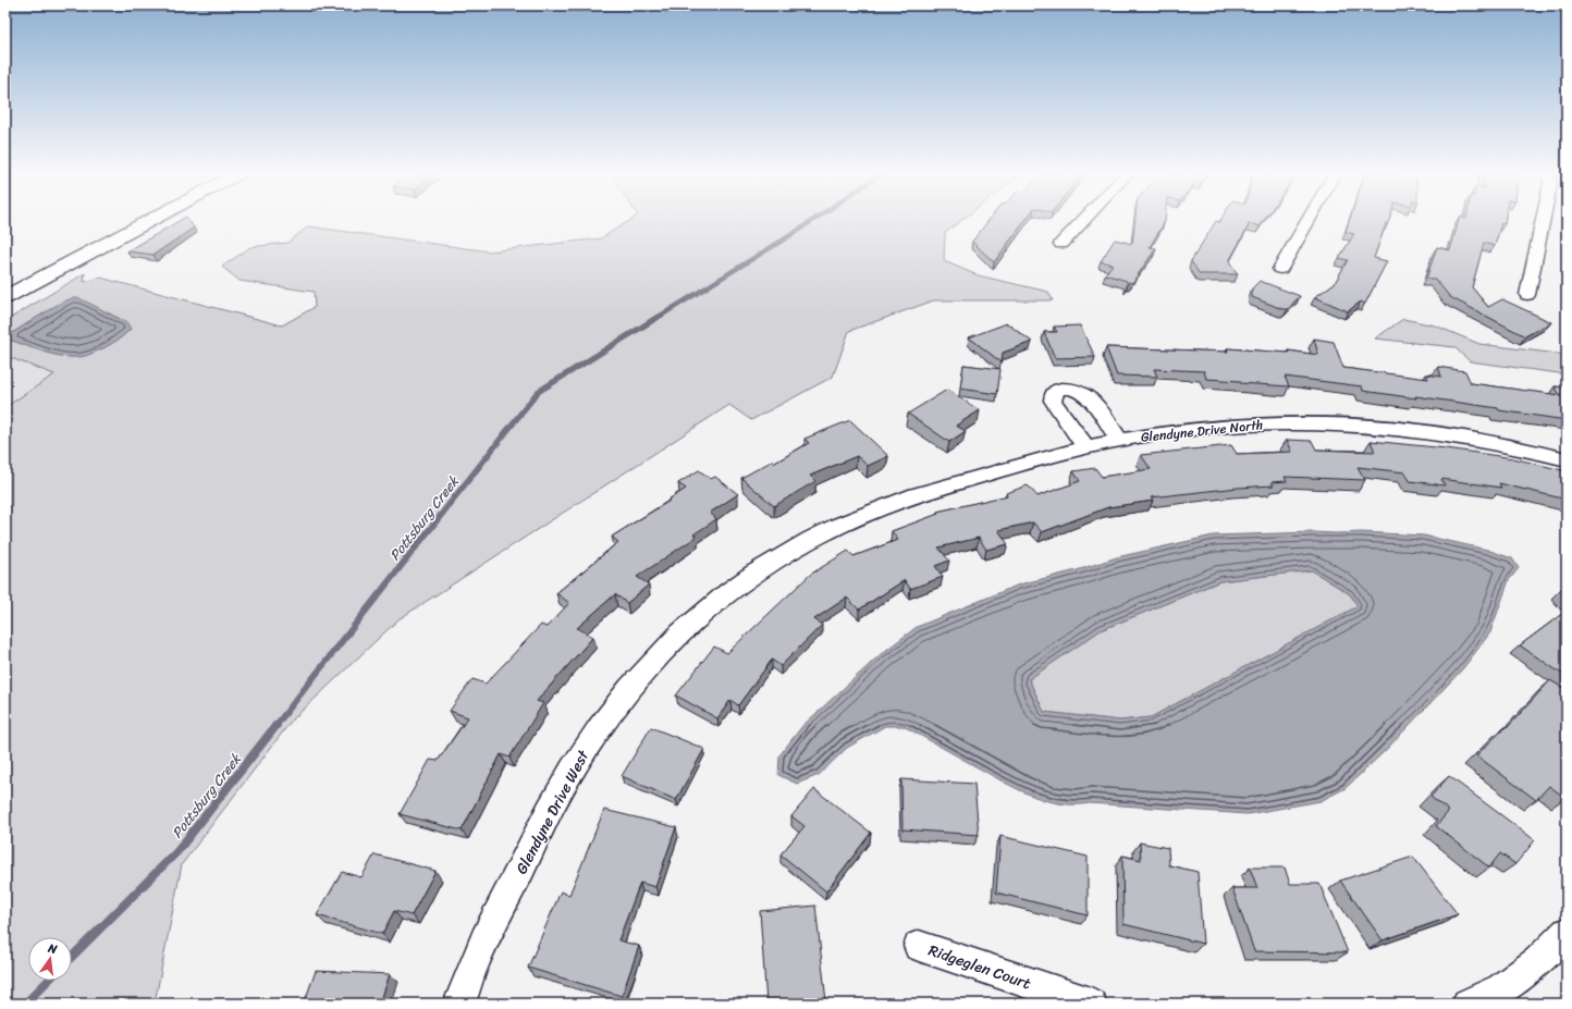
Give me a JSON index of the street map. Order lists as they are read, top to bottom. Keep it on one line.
{"streets":{"street":["Glendyne Drive North","Glendyne Drive West","Ridgeglen Court"]},"crossings":[["Glendyne Drive North","Glendyne Drive West"]],"water":["Pottsburg Creek"],"north":"top"}
